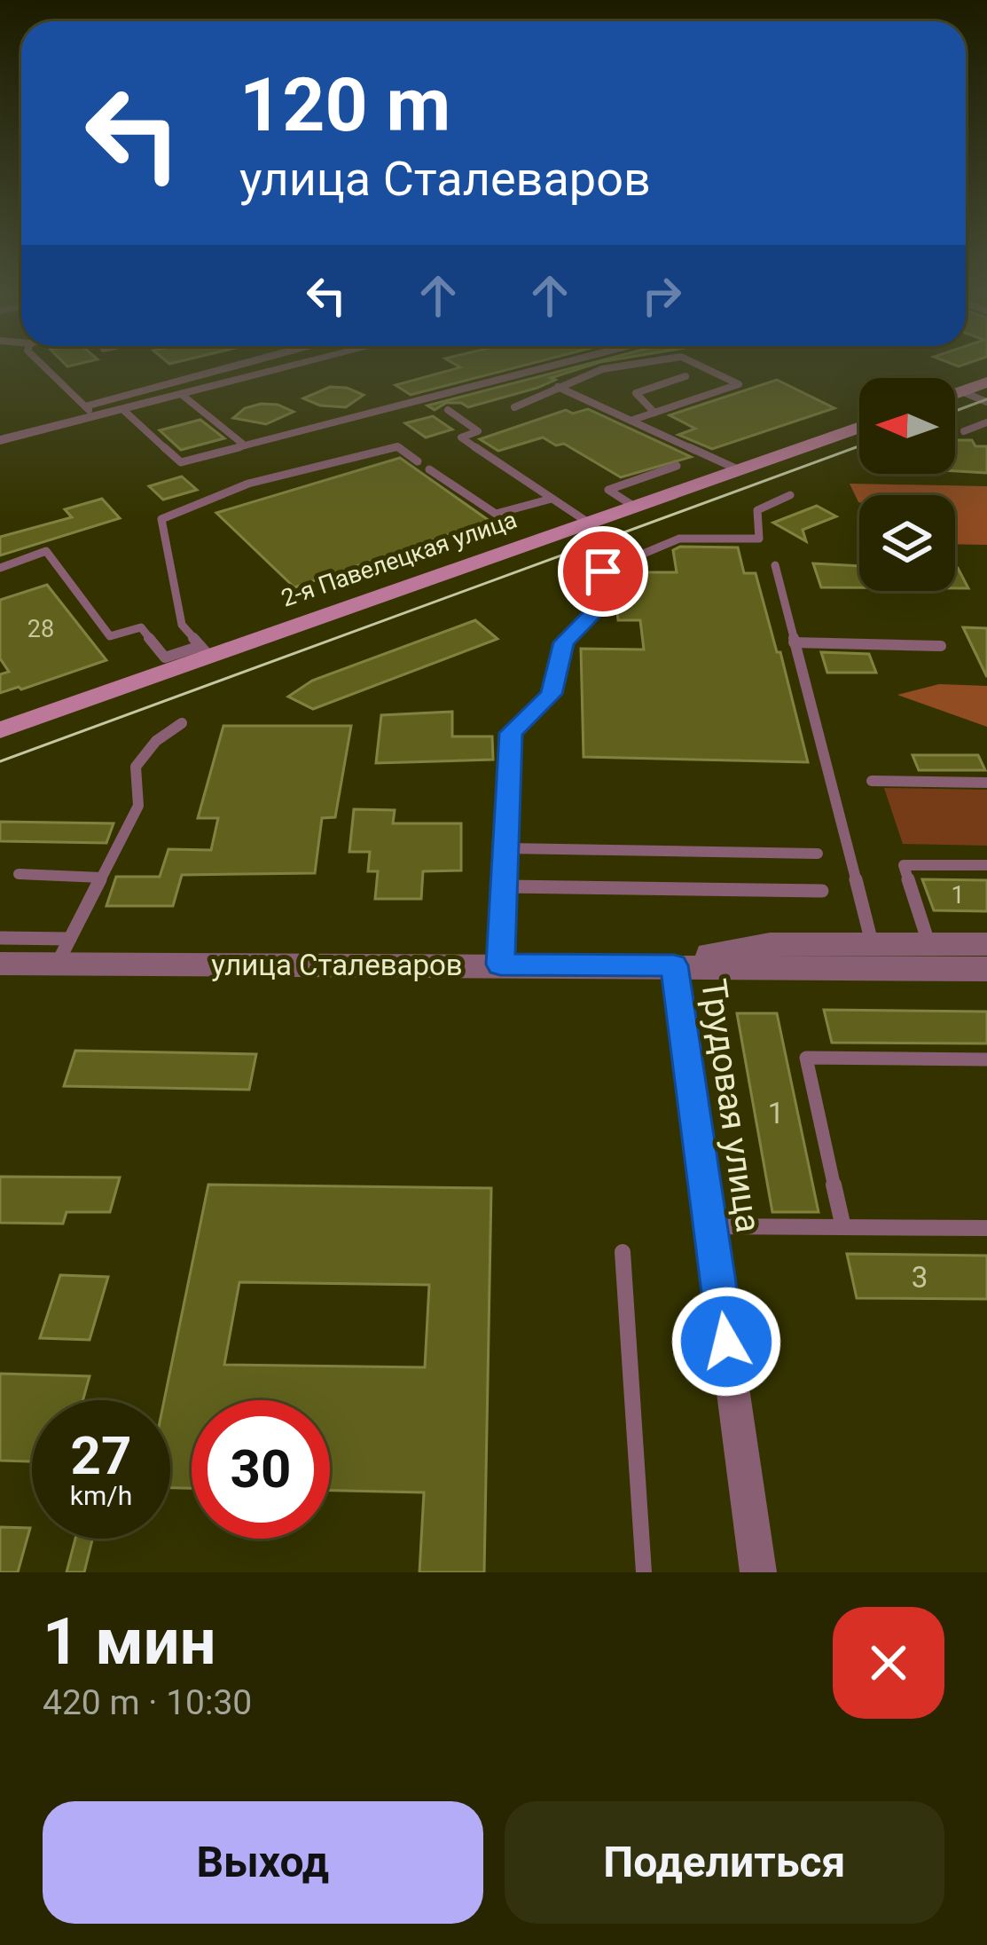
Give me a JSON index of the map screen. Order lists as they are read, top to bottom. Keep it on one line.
{"streets":{"main road":["2-я Павелецкая улица"],"street":["улица Сталеваров","Трудовая улица"]},"crossings":[["улица Сталеваров","Трудовая улица"]],"house_numbers":["28","1","1","3"],"north":"left","page":{"turn":["120 m","улица Сталеваров"],"speed":"27 km/h","limit":"30","heading":["1 мин","420 m · 10:30"],"buttons":["Выход","Поделиться"]}}
